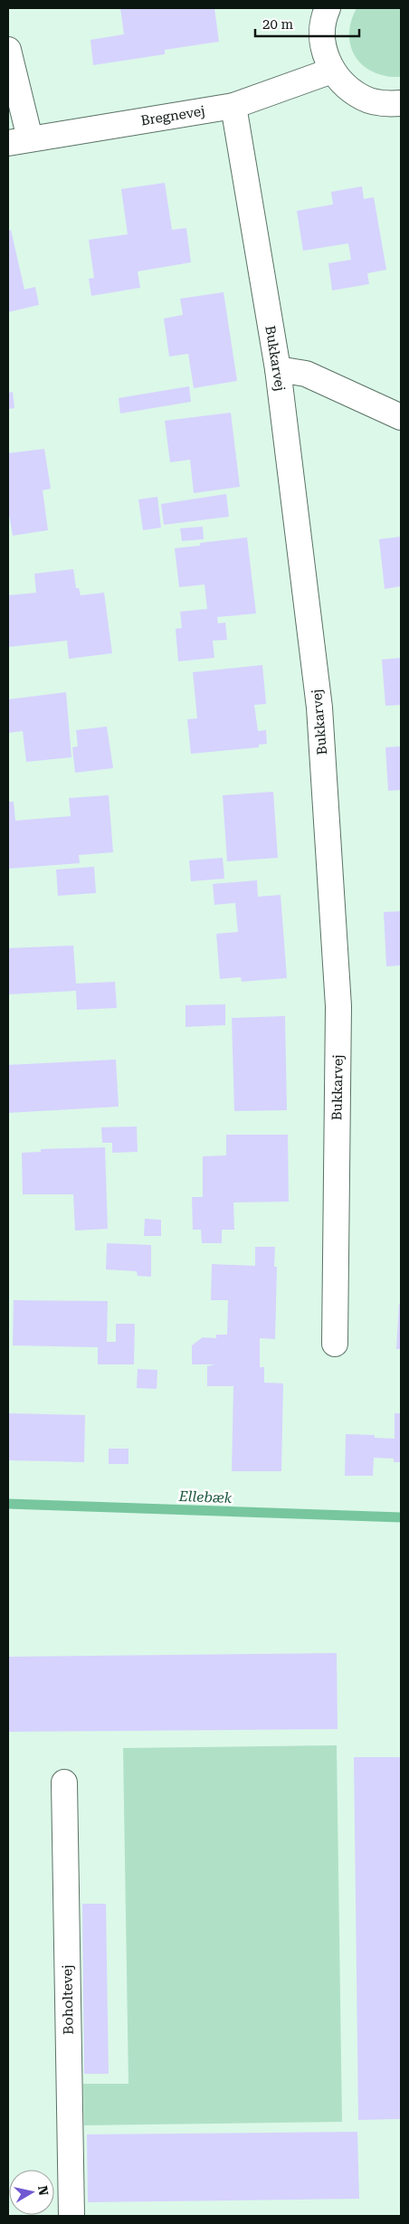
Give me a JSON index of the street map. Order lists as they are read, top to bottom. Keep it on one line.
{"streets":{"street":["Bregnevej","Bukkarvej","Boholtevej"]},"crossings":[["Bregnevej","Bukkarvej"]],"water":["Ellebæk"],"scale_bar":"20 m","north":"right"}
